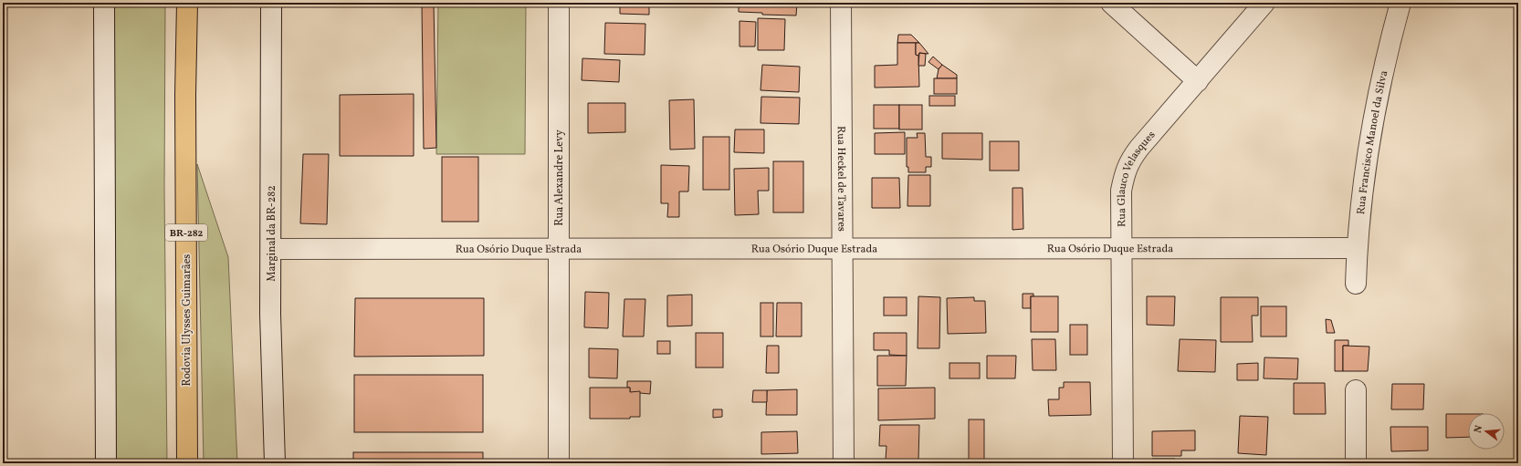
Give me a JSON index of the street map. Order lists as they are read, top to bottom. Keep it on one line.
{"streets":{"highway":["BR-282","Rodovia Ulysses Guimarães"],"street":["Rua Francisco Manoel da Silva","Rua Alexandre Levy","Rua Heckel de Tavares","Rua Glauco Velasques","Marginal da BR-282","Rua Osório Duque Estrada"]},"crossings":[["Rua Francisco Manoel da Silva","Rua Osório Duque Estrada"],["Rua Alexandre Levy","Rua Osório Duque Estrada"],["Rua Heckel de Tavares","Rua Osório Duque Estrada"],["Rua Glauco Velasques","Rua Osório Duque Estrada"],["Marginal da BR-282","Rua Osório Duque Estrada"]],"north":"left"}
